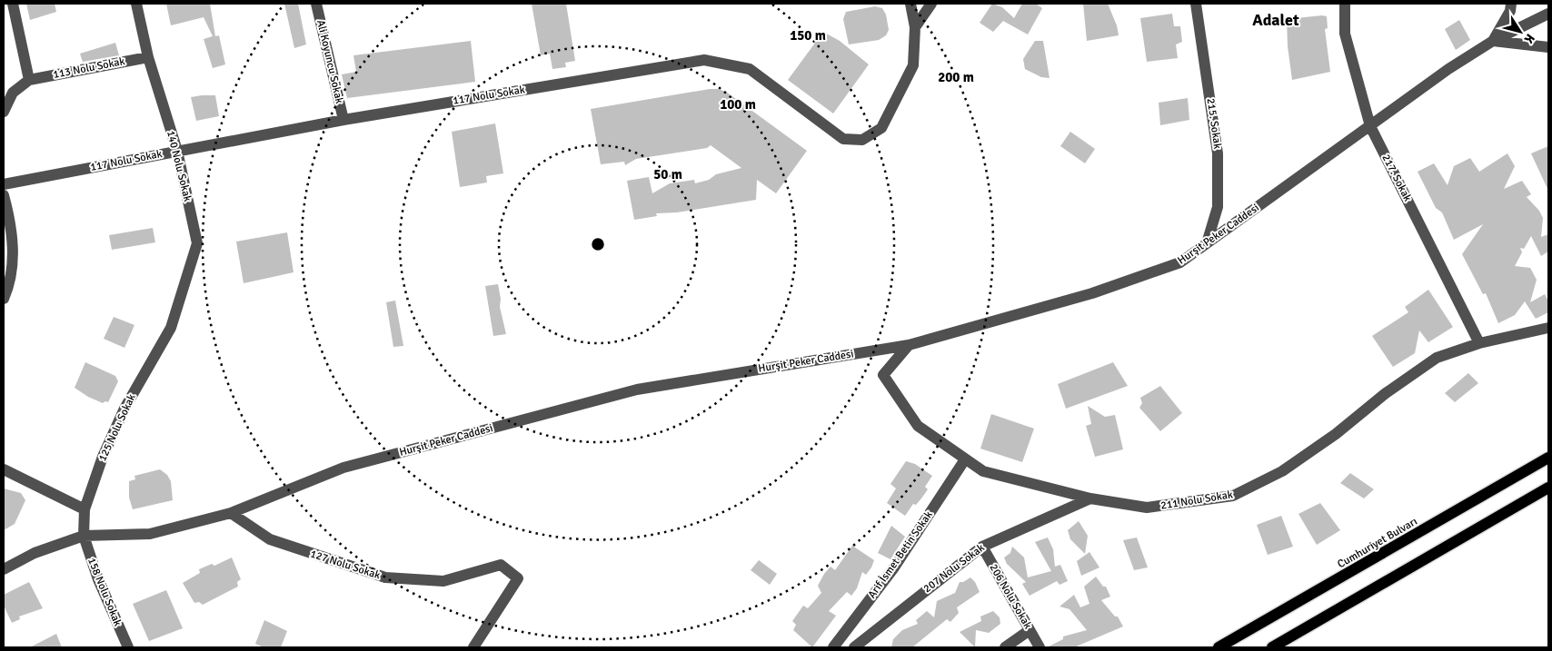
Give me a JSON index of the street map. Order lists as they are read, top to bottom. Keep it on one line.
{"streets":{"main road":["Cumhuriyet Bulvarı"],"street":["Ali Koyuncu Sokak","113 Nolu Sokak","117 Nolu Sokak","215. Sokak","140 Nolu Sokak","217. Sokak","Hurşit Peker Caddesi","125 Nolu Sokak","211 Nolu Sokak","Arif İsmet Betin Sokak","127 Nolu Sokak","207 Nolu Sokak","158 Nolu Sokak","206 Nolu Sokak"]},"crossings":[["Ali Koyuncu Sokak","117 Nolu Sokak"],["113 Nolu Sokak","140 Nolu Sokak"],["117 Nolu Sokak","140 Nolu Sokak"],["215. Sokak","Hurşit Peker Caddesi"],["140 Nolu Sokak","125 Nolu Sokak"],["217. Sokak","Hurşit Peker Caddesi"],["217. Sokak","211 Nolu Sokak"],["Hurşit Peker Caddesi","125 Nolu Sokak"],["Hurşit Peker Caddesi","211 Nolu Sokak"],["Hurşit Peker Caddesi","127 Nolu Sokak"],["Hurşit Peker Caddesi","158 Nolu Sokak"],["125 Nolu Sokak","158 Nolu Sokak"],["211 Nolu Sokak","Arif İsmet Betin Sokak"],["211 Nolu Sokak","207 Nolu Sokak"],["207 Nolu Sokak","206 Nolu Sokak"]],"districts":["Adalet"],"north":"bottom right","rings":["150 m","200 m","100 m","50 m"]}
